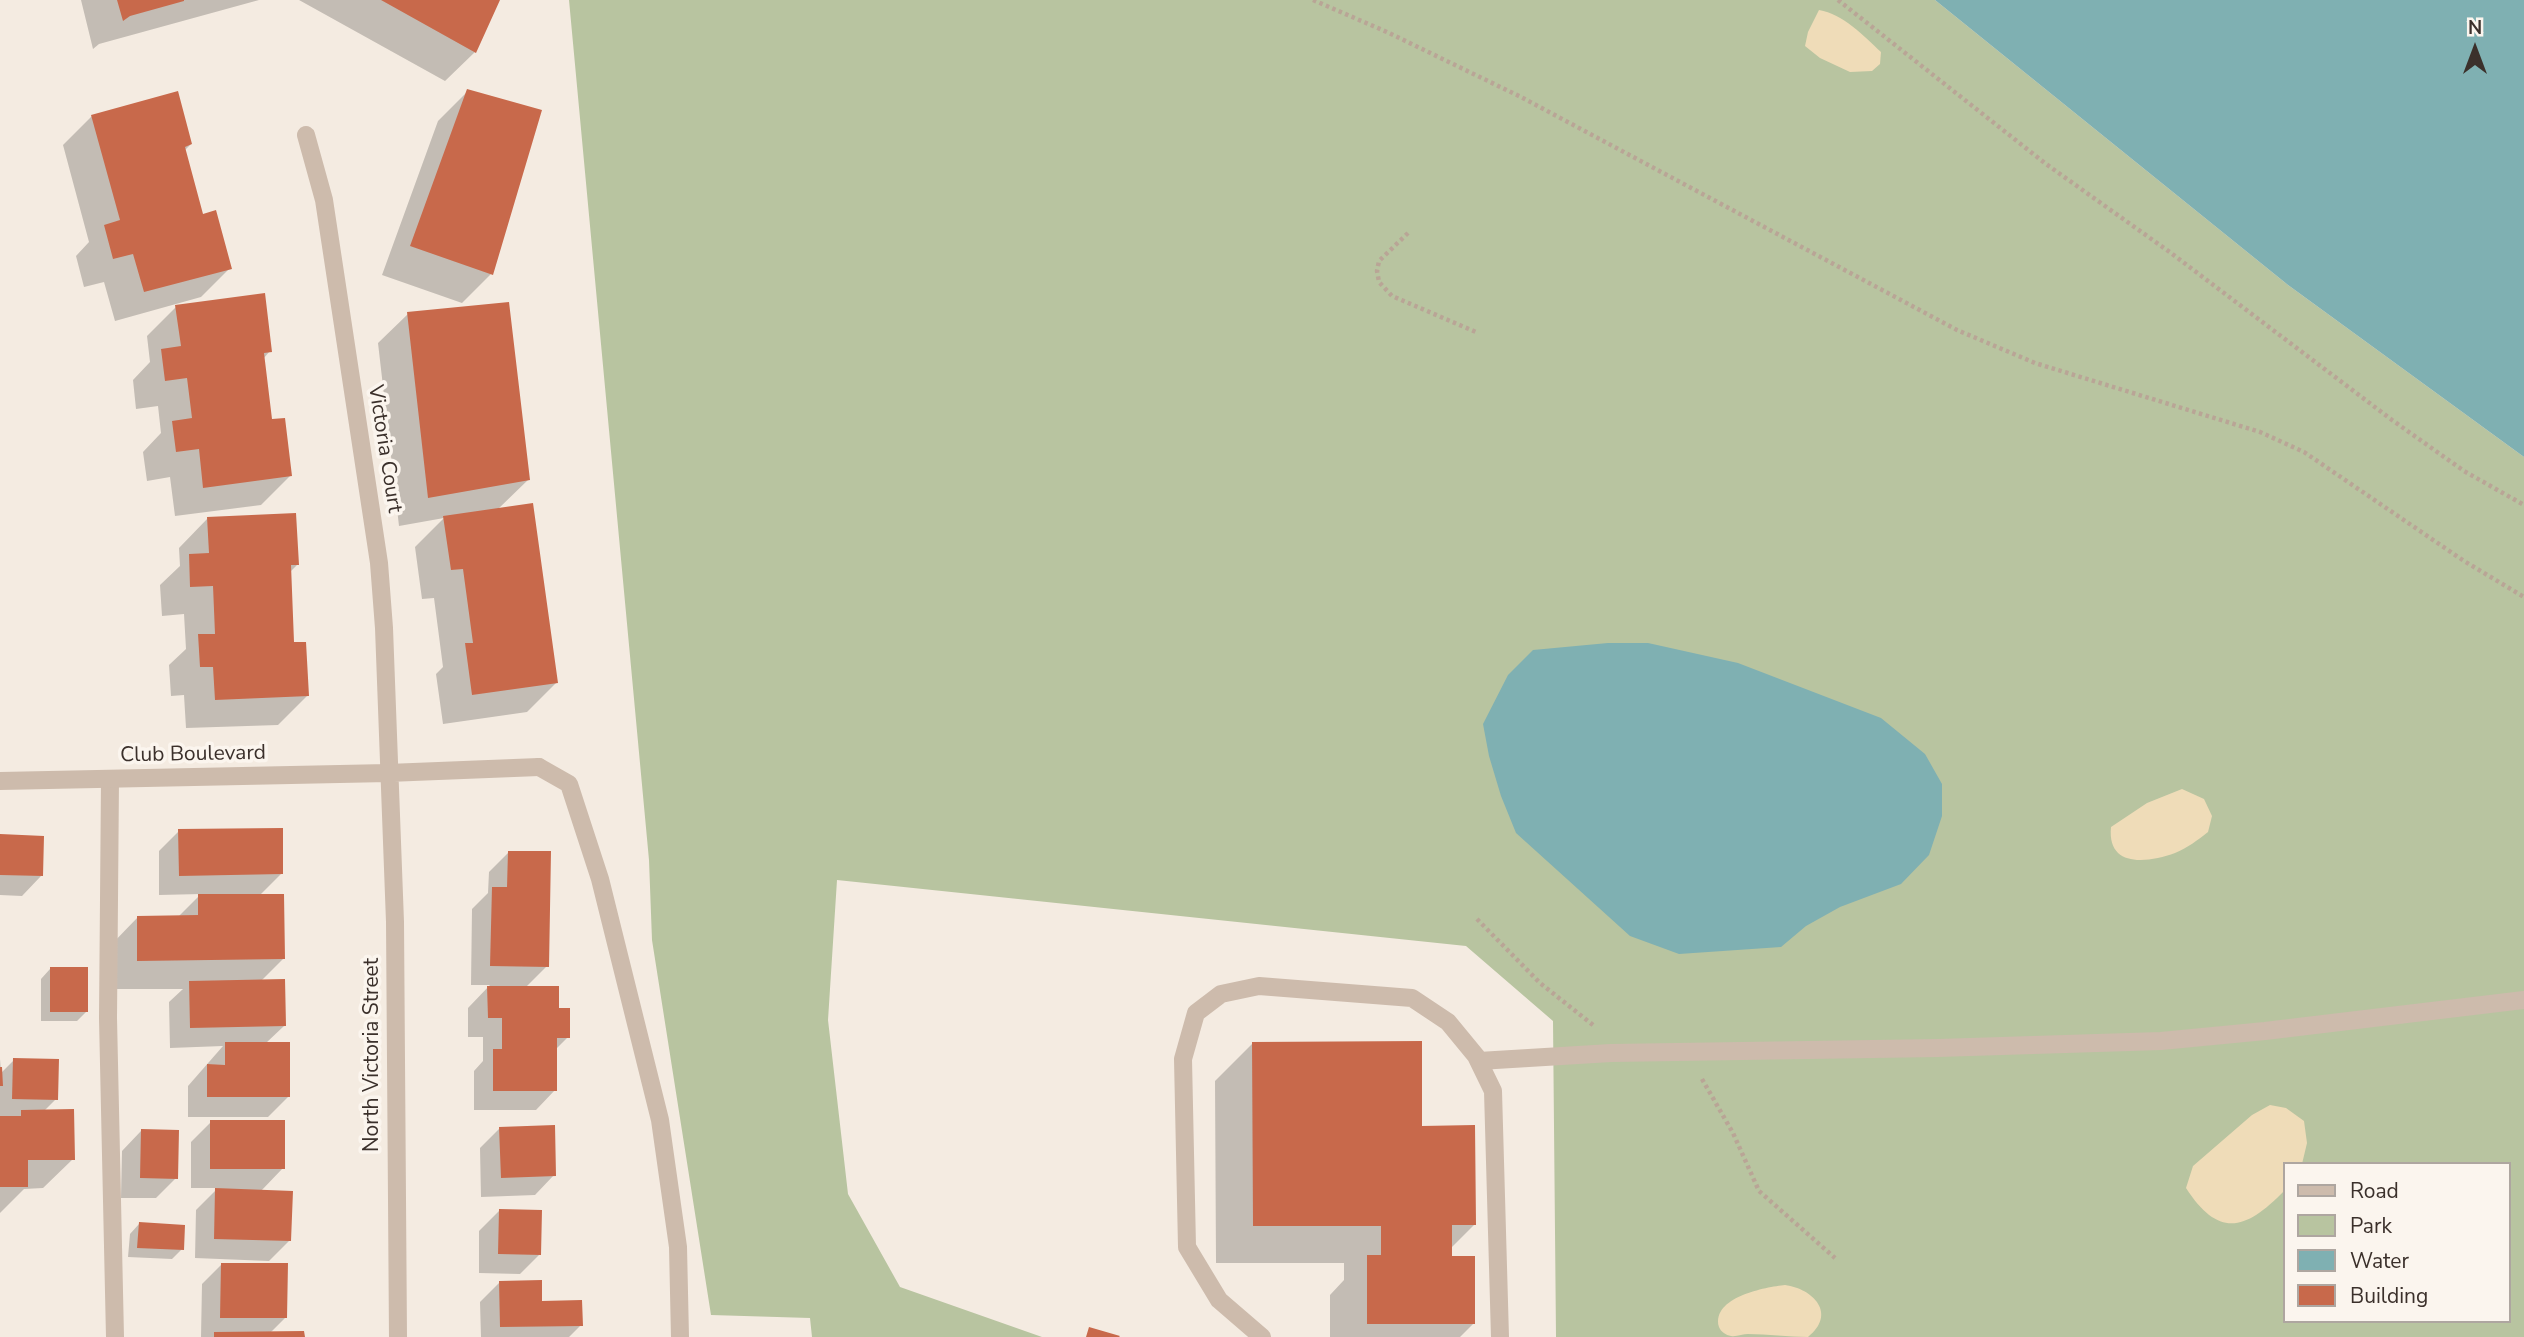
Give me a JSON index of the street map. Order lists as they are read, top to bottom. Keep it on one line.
{"streets":{"street":["Victoria Court","Club Boulevard","North Victoria Street"]},"crossings":[["Victoria Court","Club Boulevard"],["Victoria Court","North Victoria Street"],["Club Boulevard","North Victoria Street"]],"legend":["Road","Park","Water","Building"],"north":"top"}
